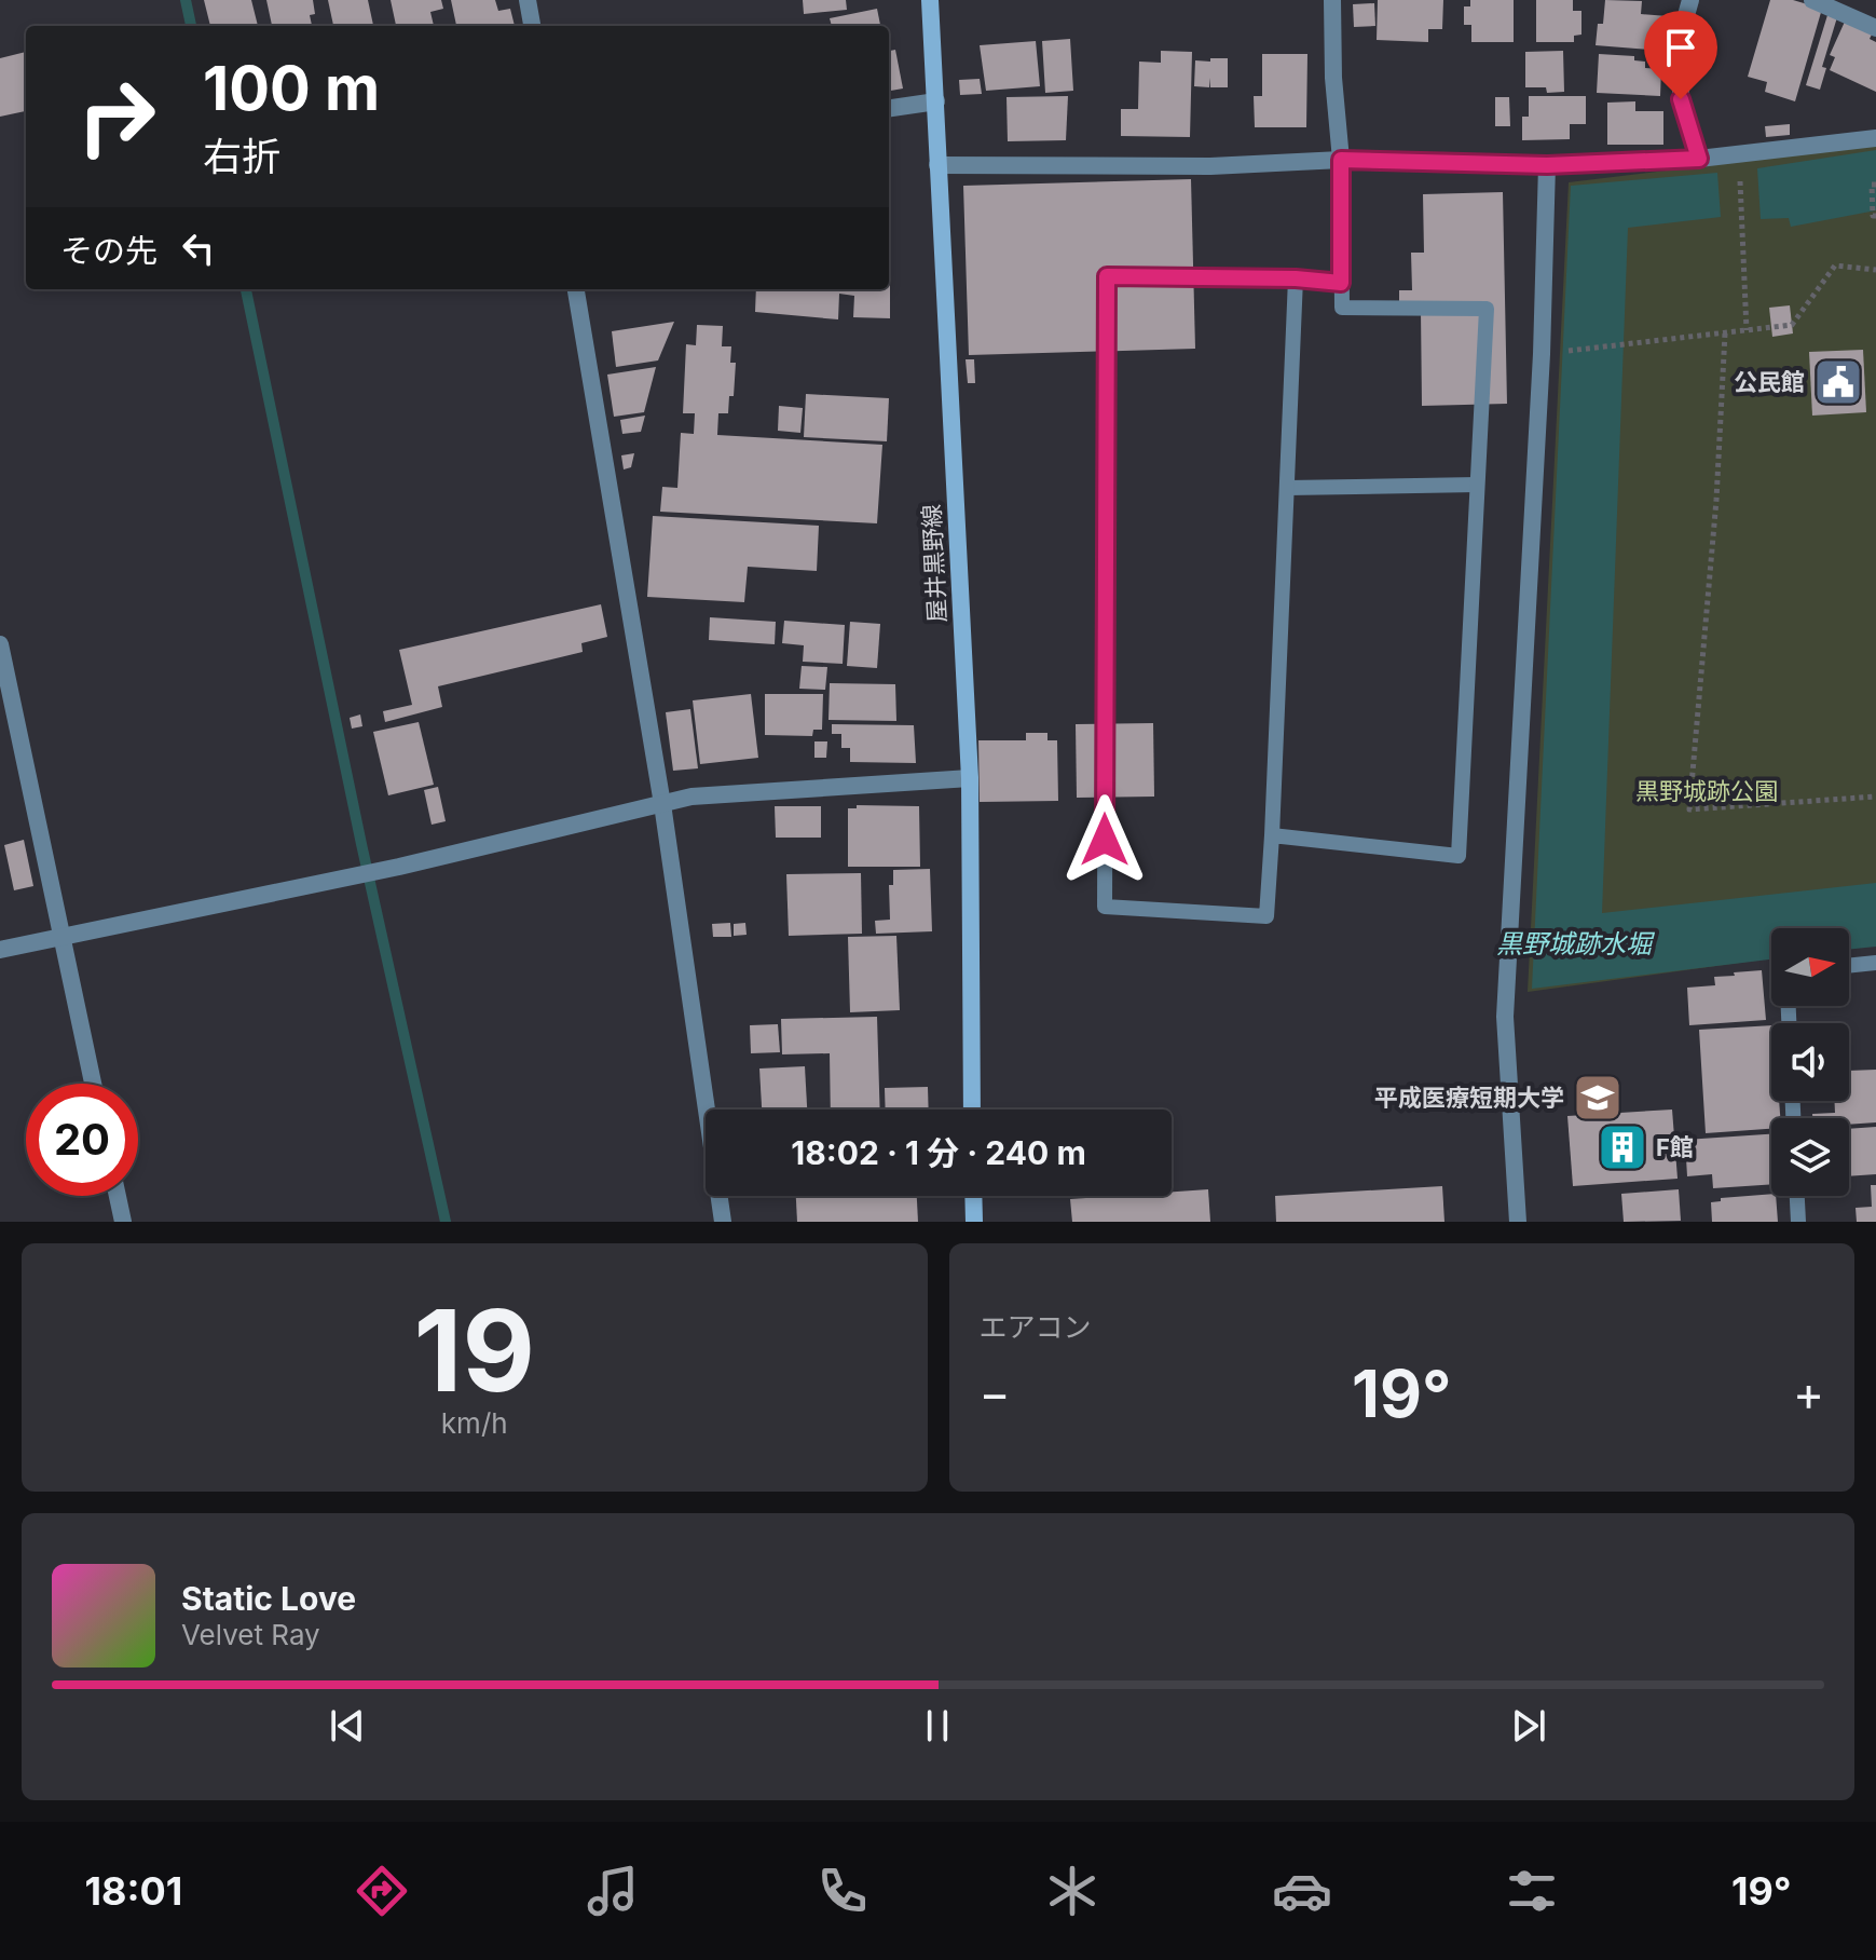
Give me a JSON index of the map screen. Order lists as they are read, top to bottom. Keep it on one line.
{"streets":{"main road":["屋井黒野線"]},"water":["黒野城跡水堀"],"parks":["黒野城跡公園"],"places":{"public building":["公民館"],"school or university":["平成医療短期大学"],"building":["F館"]},"north":"right","page":{"turn":["100 m","右折"],"then":"その先","limit":"20","trip":"18:02 · 1 分 · 240 m","tile":[["19","km/h"],"エアコン"],"heat":["−","19°","+"],"song":["Static Love","Velvet Ray"],"tabs":["18:01","19°"]}}
